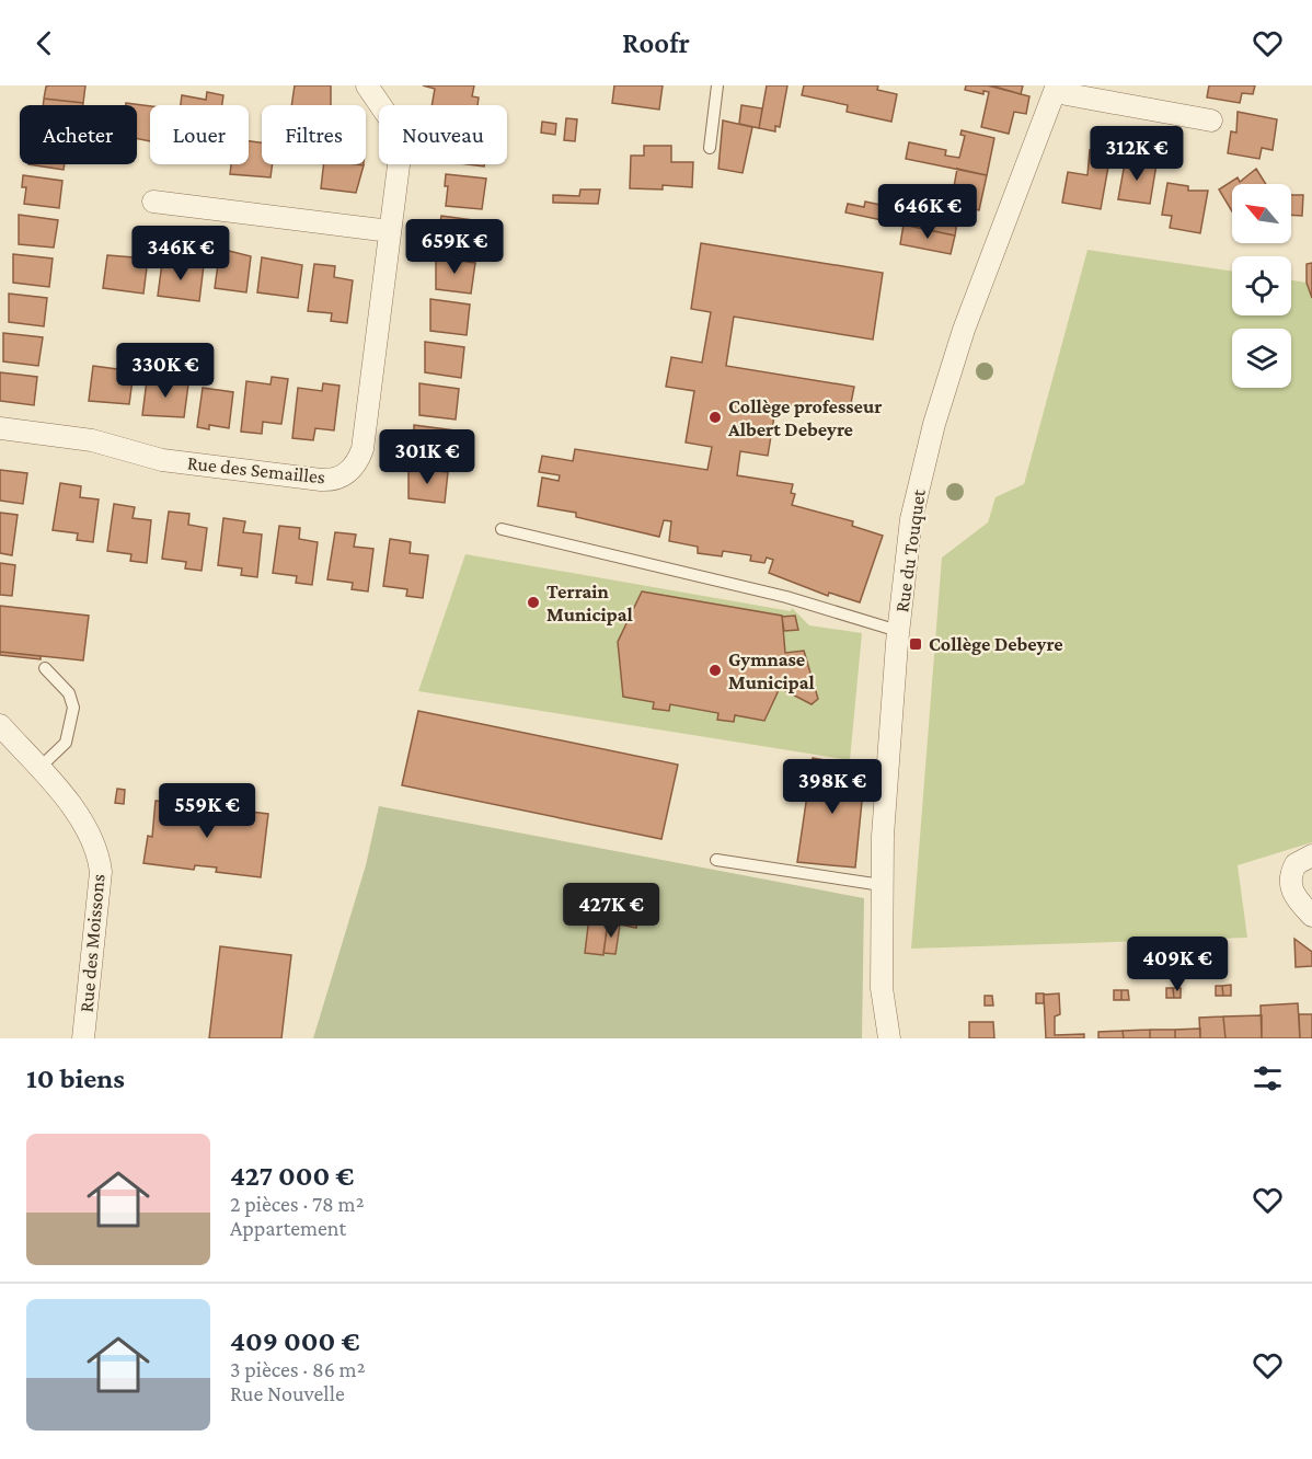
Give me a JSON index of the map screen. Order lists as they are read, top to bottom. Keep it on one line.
{"streets":{"street":["Rue des Semailles","Rue du Touquet","Rue des Moissons"]},"places":{"other":["Collège professeur Albert Debeyre","Terrain Municipal","Gymnase Municipal"],"transit":["Collège Debeyre"]},"north":"top left","page":{"header":"Roofr","chip":["Acheter","Louer","Filtres","Nouveau"],"price":["312K €","646K €","659K €","346K €","330K €","301K €","398K €","559K €","427K €","409K €"],"heading":"10 biens","list":[{"name":"427 000 €","note":"2 pièces · 78 m² · Appartement"},{"name":"409 000 €","note":"3 pièces · 86 m² · Rue Nouvelle"}]}}
